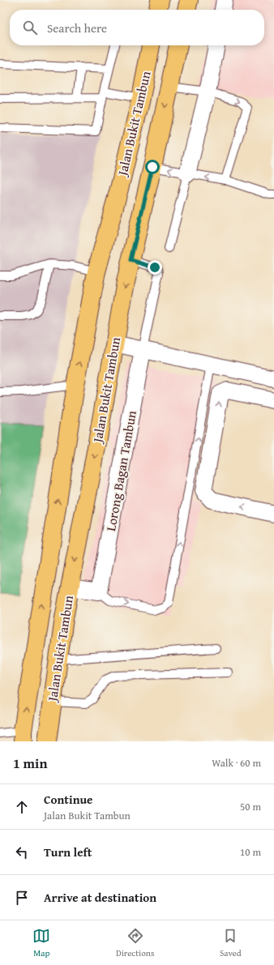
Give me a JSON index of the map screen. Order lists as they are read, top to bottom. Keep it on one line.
{"streets":{"main road":["Jalan Bukit Tambun"],"street":["Lorong Bagan Tambun"]},"page":{"search":"Search here","heading":["1 min","Walk · 60 m"],"list":[["Continue","Jalan Bukit Tambun","50 m"],["Turn left","10 m"],"Arrive at destination"],"nav":["Map","Directions","Saved"]}}
